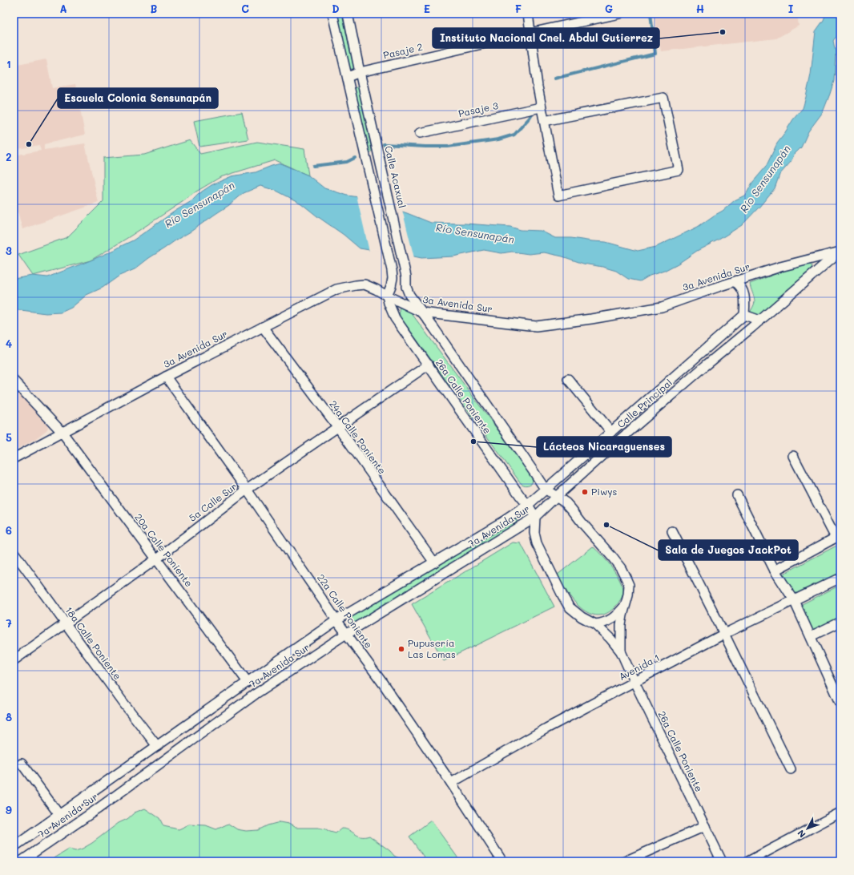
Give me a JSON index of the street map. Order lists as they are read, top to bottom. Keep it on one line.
{"streets":{"street":["Pasaje 2","Pasaje 3","Calle Acaxual","3a Avenida Sur","26a Calle Poniente","Calle Principal","24a Calle Poniente","5a Calle Sur","7a Avenida Sur","20a Calle Poniente","22a Calle Poniente","18a Calle Poniente","Avenida 1"]},"crossings":[["Pasaje 2","Calle Acaxual"],["Calle Acaxual","3a Avenida Sur"],["3a Avenida Sur","26a Calle Poniente"],["3a Avenida Sur","Calle Principal"],["3a Avenida Sur","24a Calle Poniente"],["3a Avenida Sur","20a Calle Poniente"],["3a Avenida Sur","22a Calle Poniente"],["26a Calle Poniente","Calle Principal"],["26a Calle Poniente","5a Calle Sur"],["26a Calle Poniente","7a Avenida Sur"],["26a Calle Poniente","Avenida 1"],["Calle Principal","7a Avenida Sur"],["24a Calle Poniente","5a Calle Sur"],["24a Calle Poniente","7a Avenida Sur"],["5a Calle Sur","20a Calle Poniente"],["5a Calle Sur","22a Calle Poniente"],["5a Calle Sur","18a Calle Poniente"],["7a Avenida Sur","20a Calle Poniente"],["7a Avenida Sur","22a Calle Poniente"],["7a Avenida Sur","18a Calle Poniente"],["22a Calle Poniente","Avenida 1"]],"water":["Río Sensunapán"],"places":["Instituto Nacional Cnel. Abdul Gutierrez","Escuela Colonia Sensunapán","Lácteos Nicaraguenses","Piwys","Sala de Juegos JackPot","Pupusería Las Lomas"],"north":"bottom left","grid":{"columns":["A","B","C","D","E","F","G","H","I"],"rows":["1","2","3","4","5","6","7","8","9"]}}
